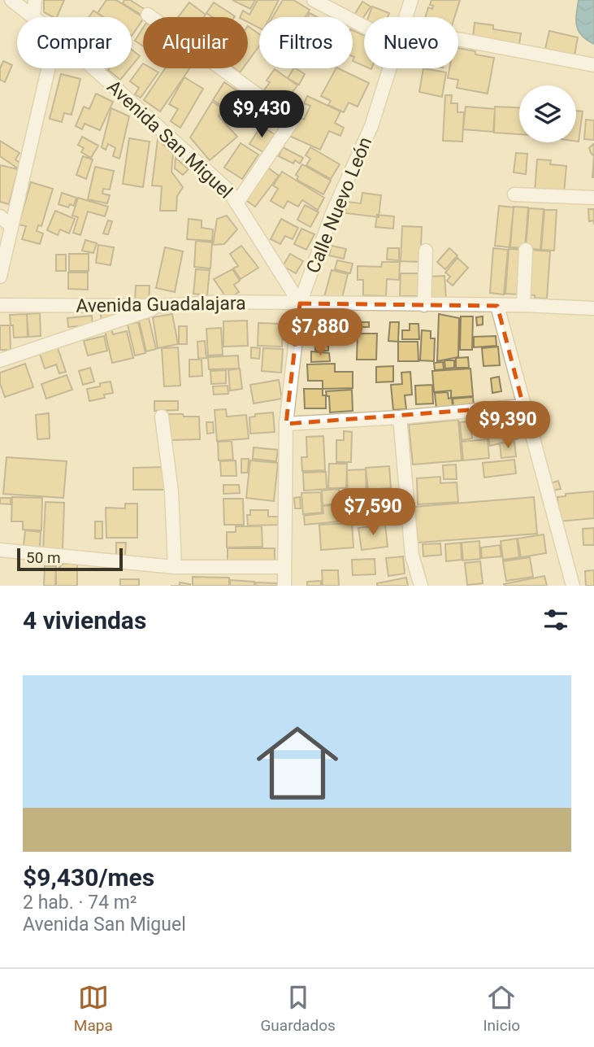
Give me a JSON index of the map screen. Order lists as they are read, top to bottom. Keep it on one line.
{"streets":{"street":["Avenida San Miguel","Calle Nuevo León","Avenida Guadalajara"]},"crossings":[["Avenida San Miguel","Calle Nuevo León"],["Avenida San Miguel","Avenida Guadalajara"],["Calle Nuevo León","Avenida Guadalajara"]],"scale_bar":"50 m","page":{"chip":["Comprar","Alquilar","Filtros","Nuevo"],"price":["$9,430","$7,880","$9,390","$7,590"],"scale":"50 m","heading":"4 viviendas","list":[{"name":"$9,430/mes","note":"2 hab. · 74 m² · Avenida San Miguel"}],"tabs":["Mapa","Guardados","Inicio"]}}
